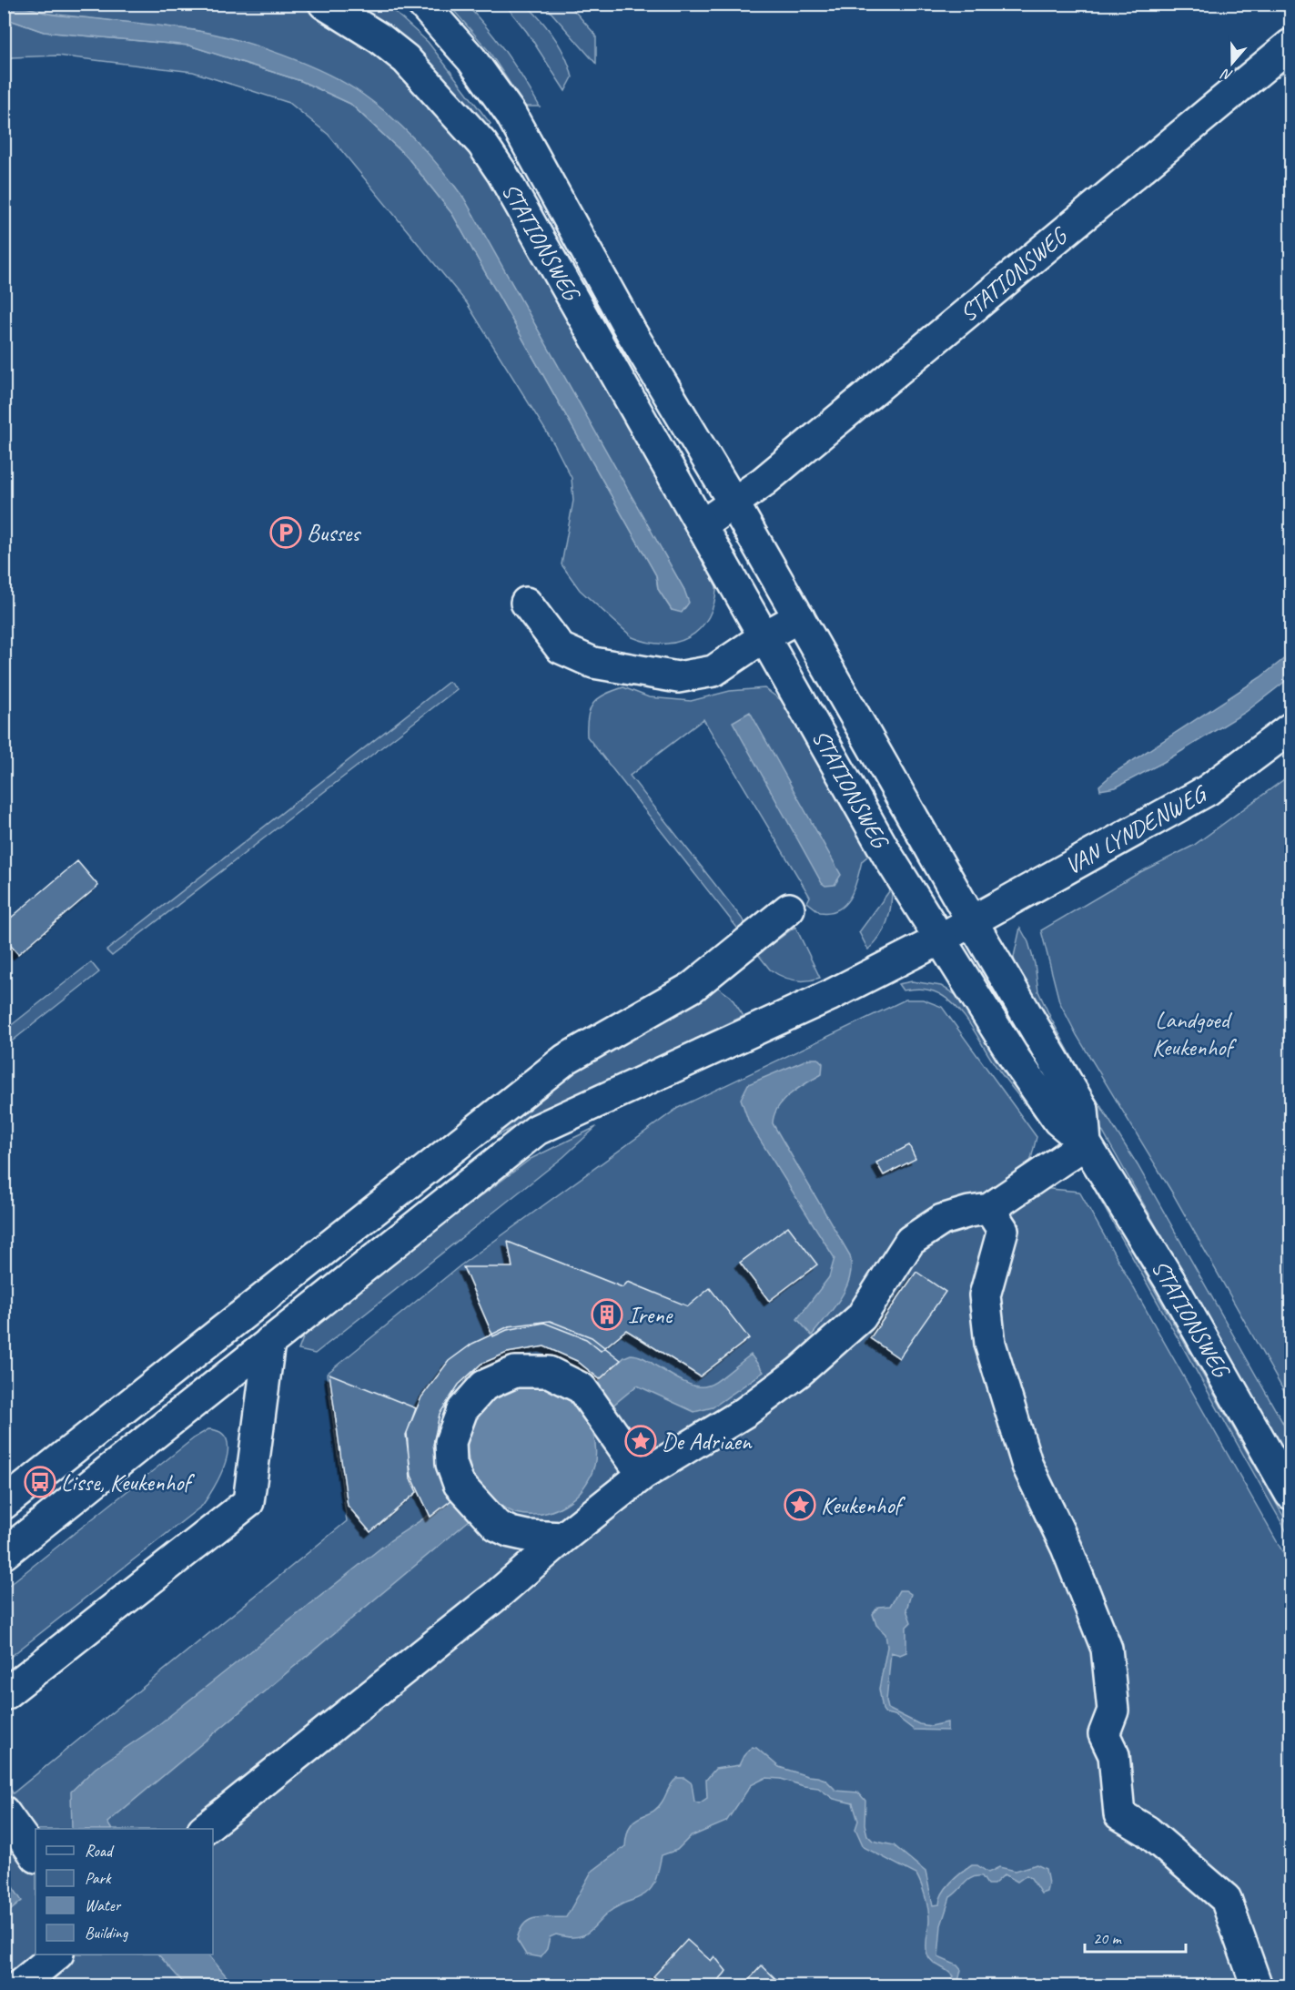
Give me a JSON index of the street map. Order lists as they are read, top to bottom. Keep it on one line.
{"streets":{"street":["STATIONSWEG","VAN LYNDENWEG"]},"crossings":[["STATIONSWEG","VAN LYNDENWEG"]],"parks":["Landgoed Keukenhof"],"places":{"parking":["Busses"],"building":["Irene"],"place":["De Adriaen","Keukenhof"],"bus stop":["Lisse, Keukenhof"]},"legend":["Road","Park","Water","Building"],"scale_bar":"20 m","north":"bottom"}
